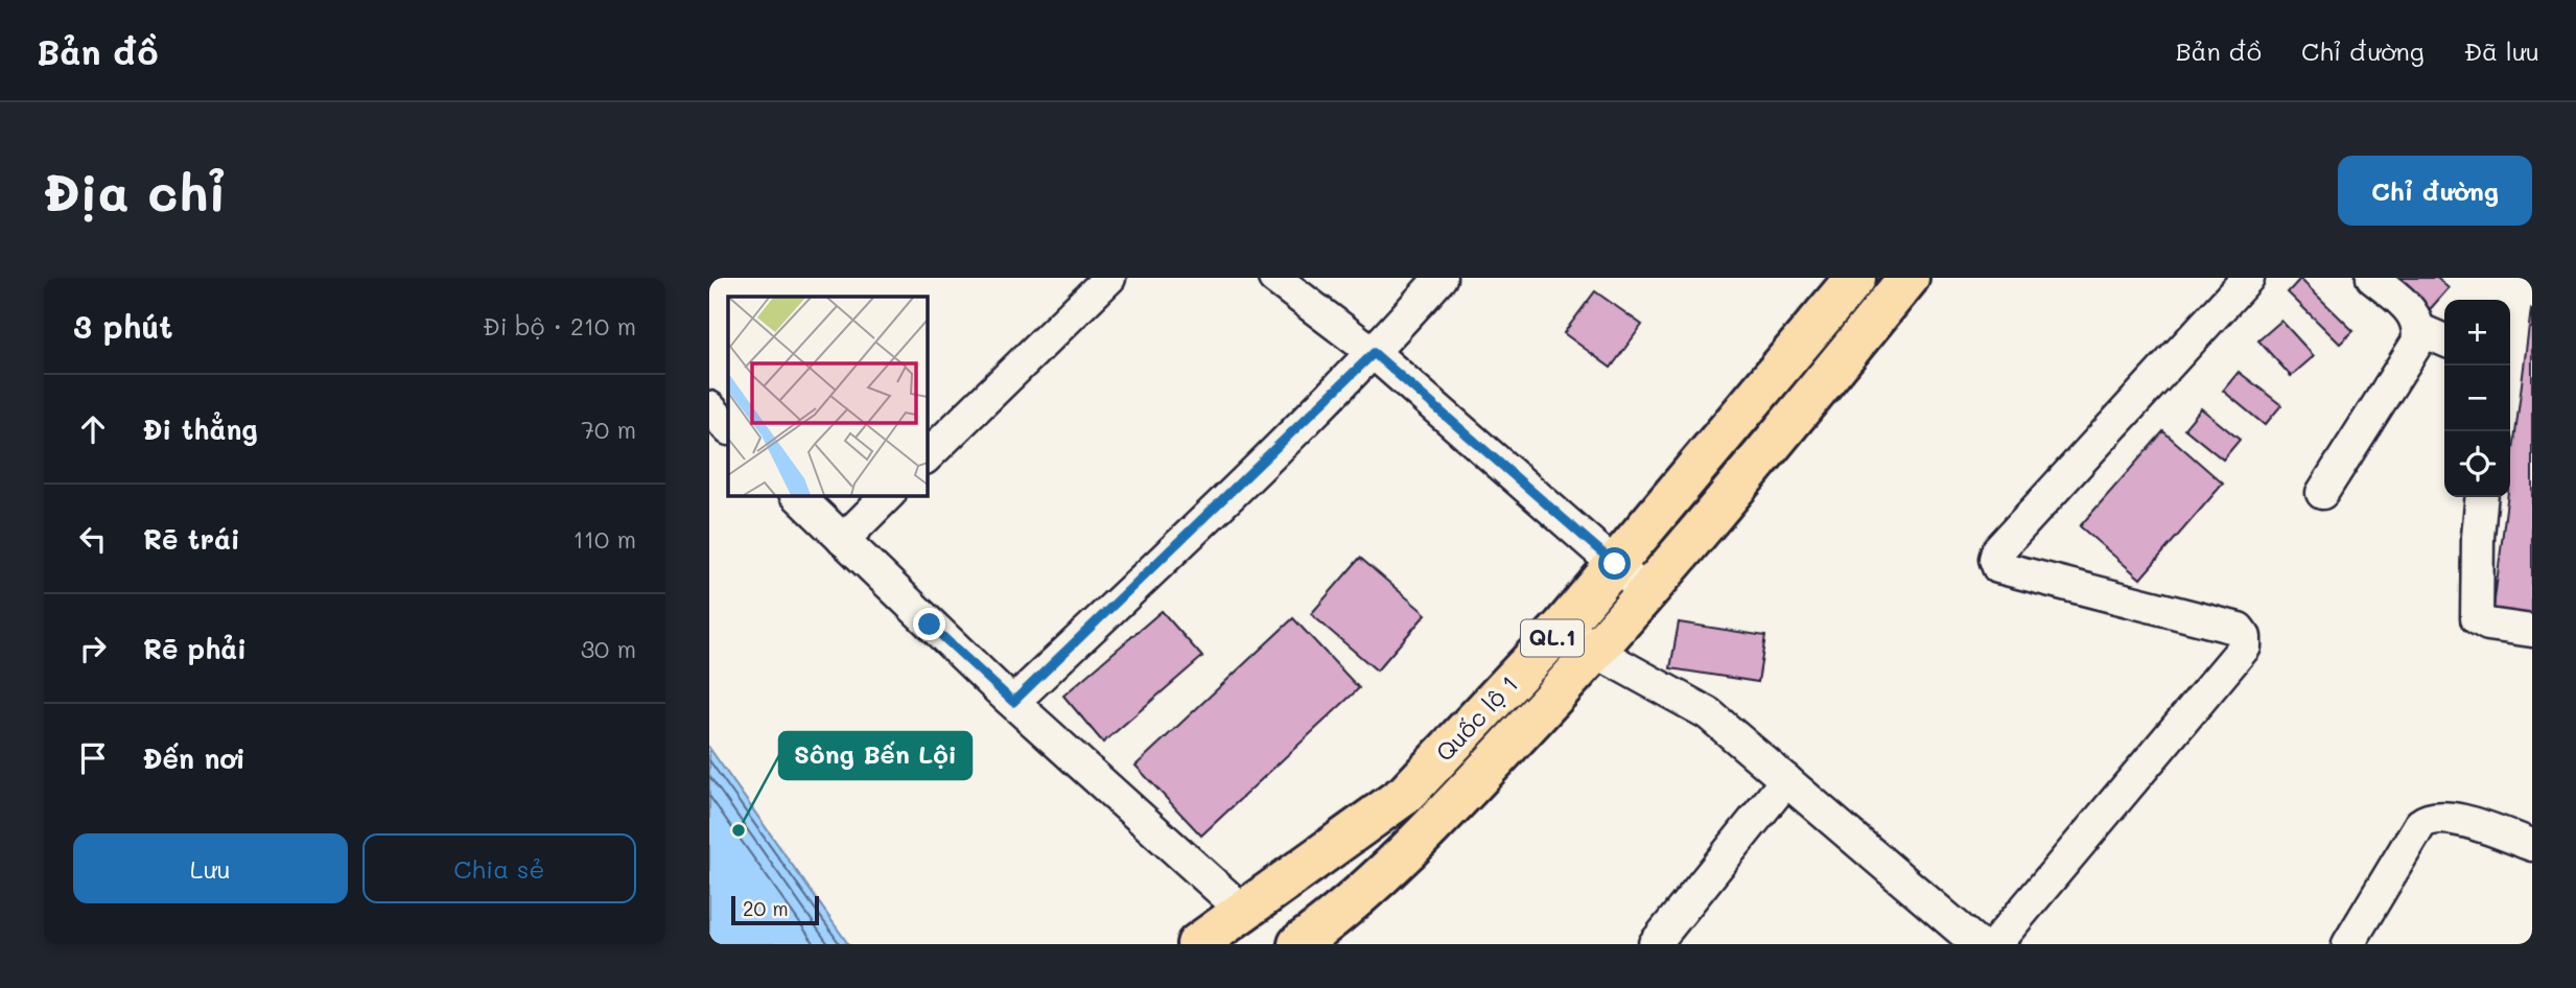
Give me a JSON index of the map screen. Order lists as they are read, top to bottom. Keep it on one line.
{"streets":{"highway":["QL.1","Quốc lộ 1"]},"places":["Sông Bến Lội"],"scale_bar":"20 m","page":{"header":"Bản đồ","nav":["Bản đồ","Chỉ đường","Đã lưu"],"buttons":["Chỉ đường",["Lưu","Chia sẻ"]],"title":"Địa chỉ","heading":["3 phút","Đi bộ · 210 m"],"map_buttons":["+","−"],"list":[["Đi thẳng","70 m"],["Rẽ trái","110 m"],["Rẽ phải","30 m"],"Đến nơi"],"scale":"20 m"}}
